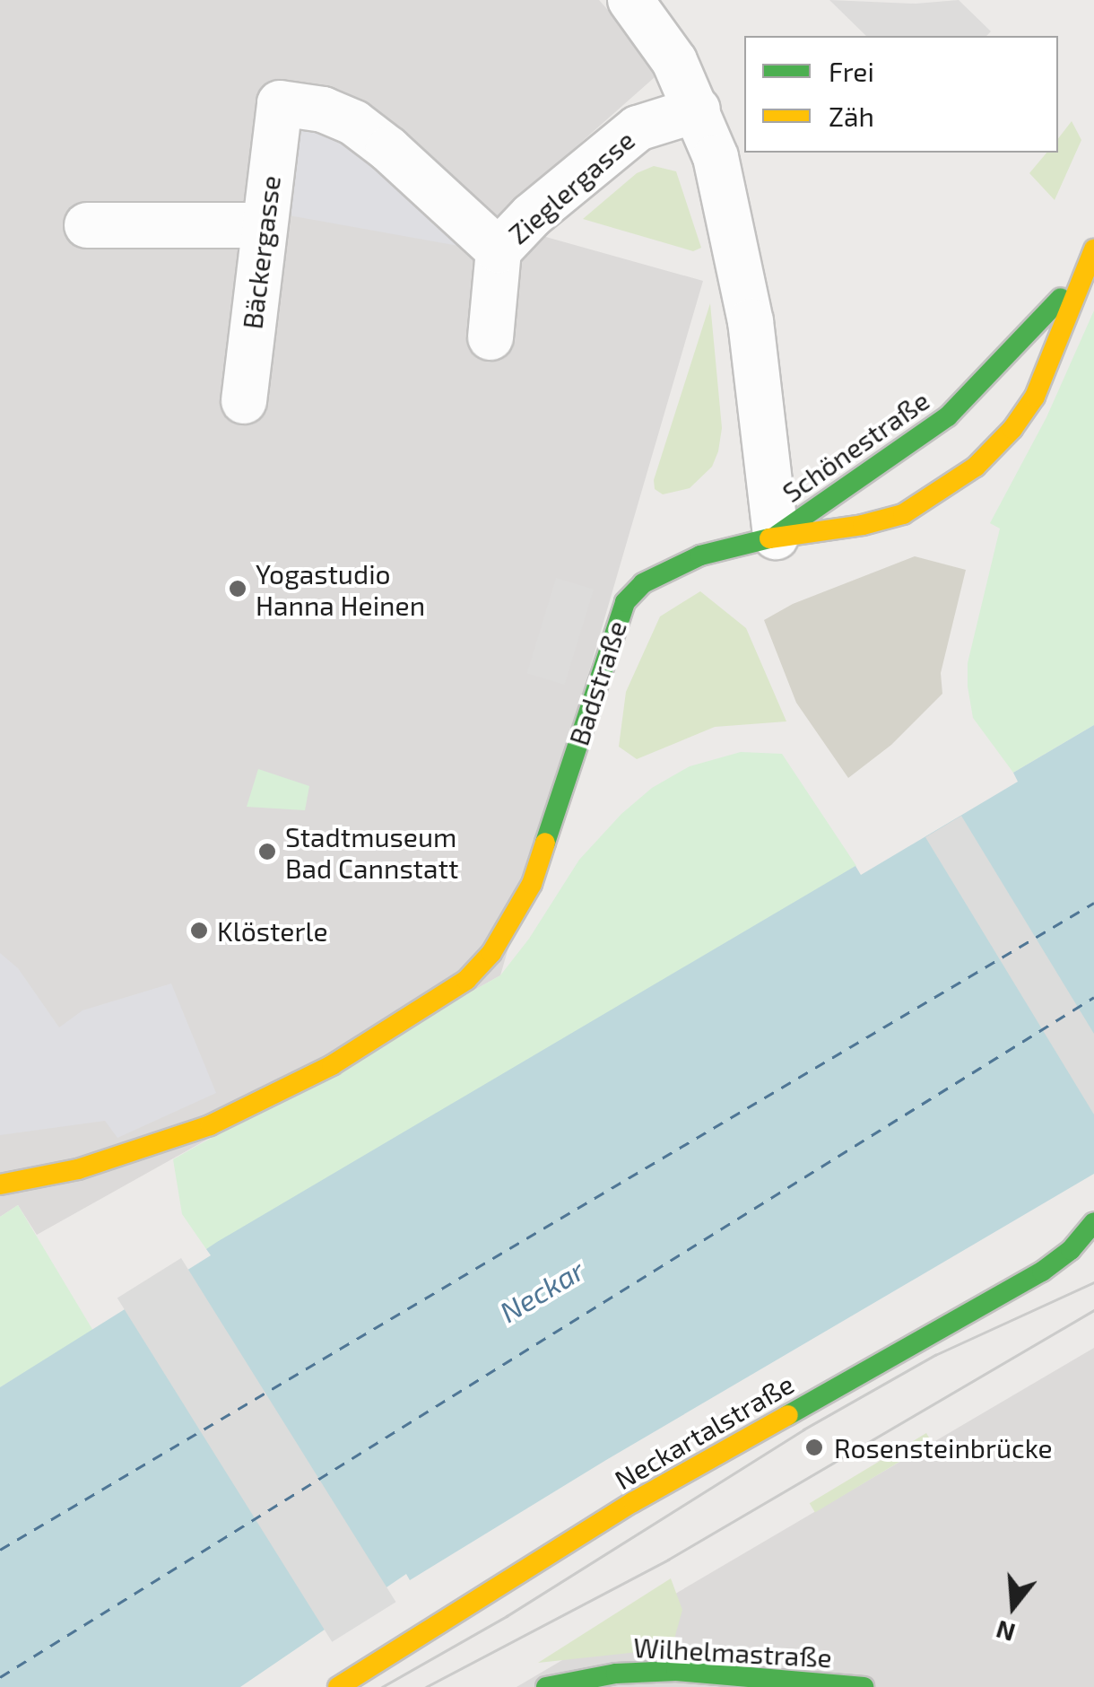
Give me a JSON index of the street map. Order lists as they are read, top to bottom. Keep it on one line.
{"streets":{"main road":["Schönestraße","Badstraße","Neckartalstraße","Wilhelmastraße"],"street":["Zieglergasse","Bäckergasse"]},"crossings":[["Zieglergasse","Bäckergasse"],["Schönestraße","Badstraße"]],"water":["Neckar"],"places":["Yogastudio Hanna Heinen","Stadtmuseum Bad Cannstatt","Klösterle","Rosensteinbrücke"],"legend":["Frei","Zäh"],"north":"bottom"}
